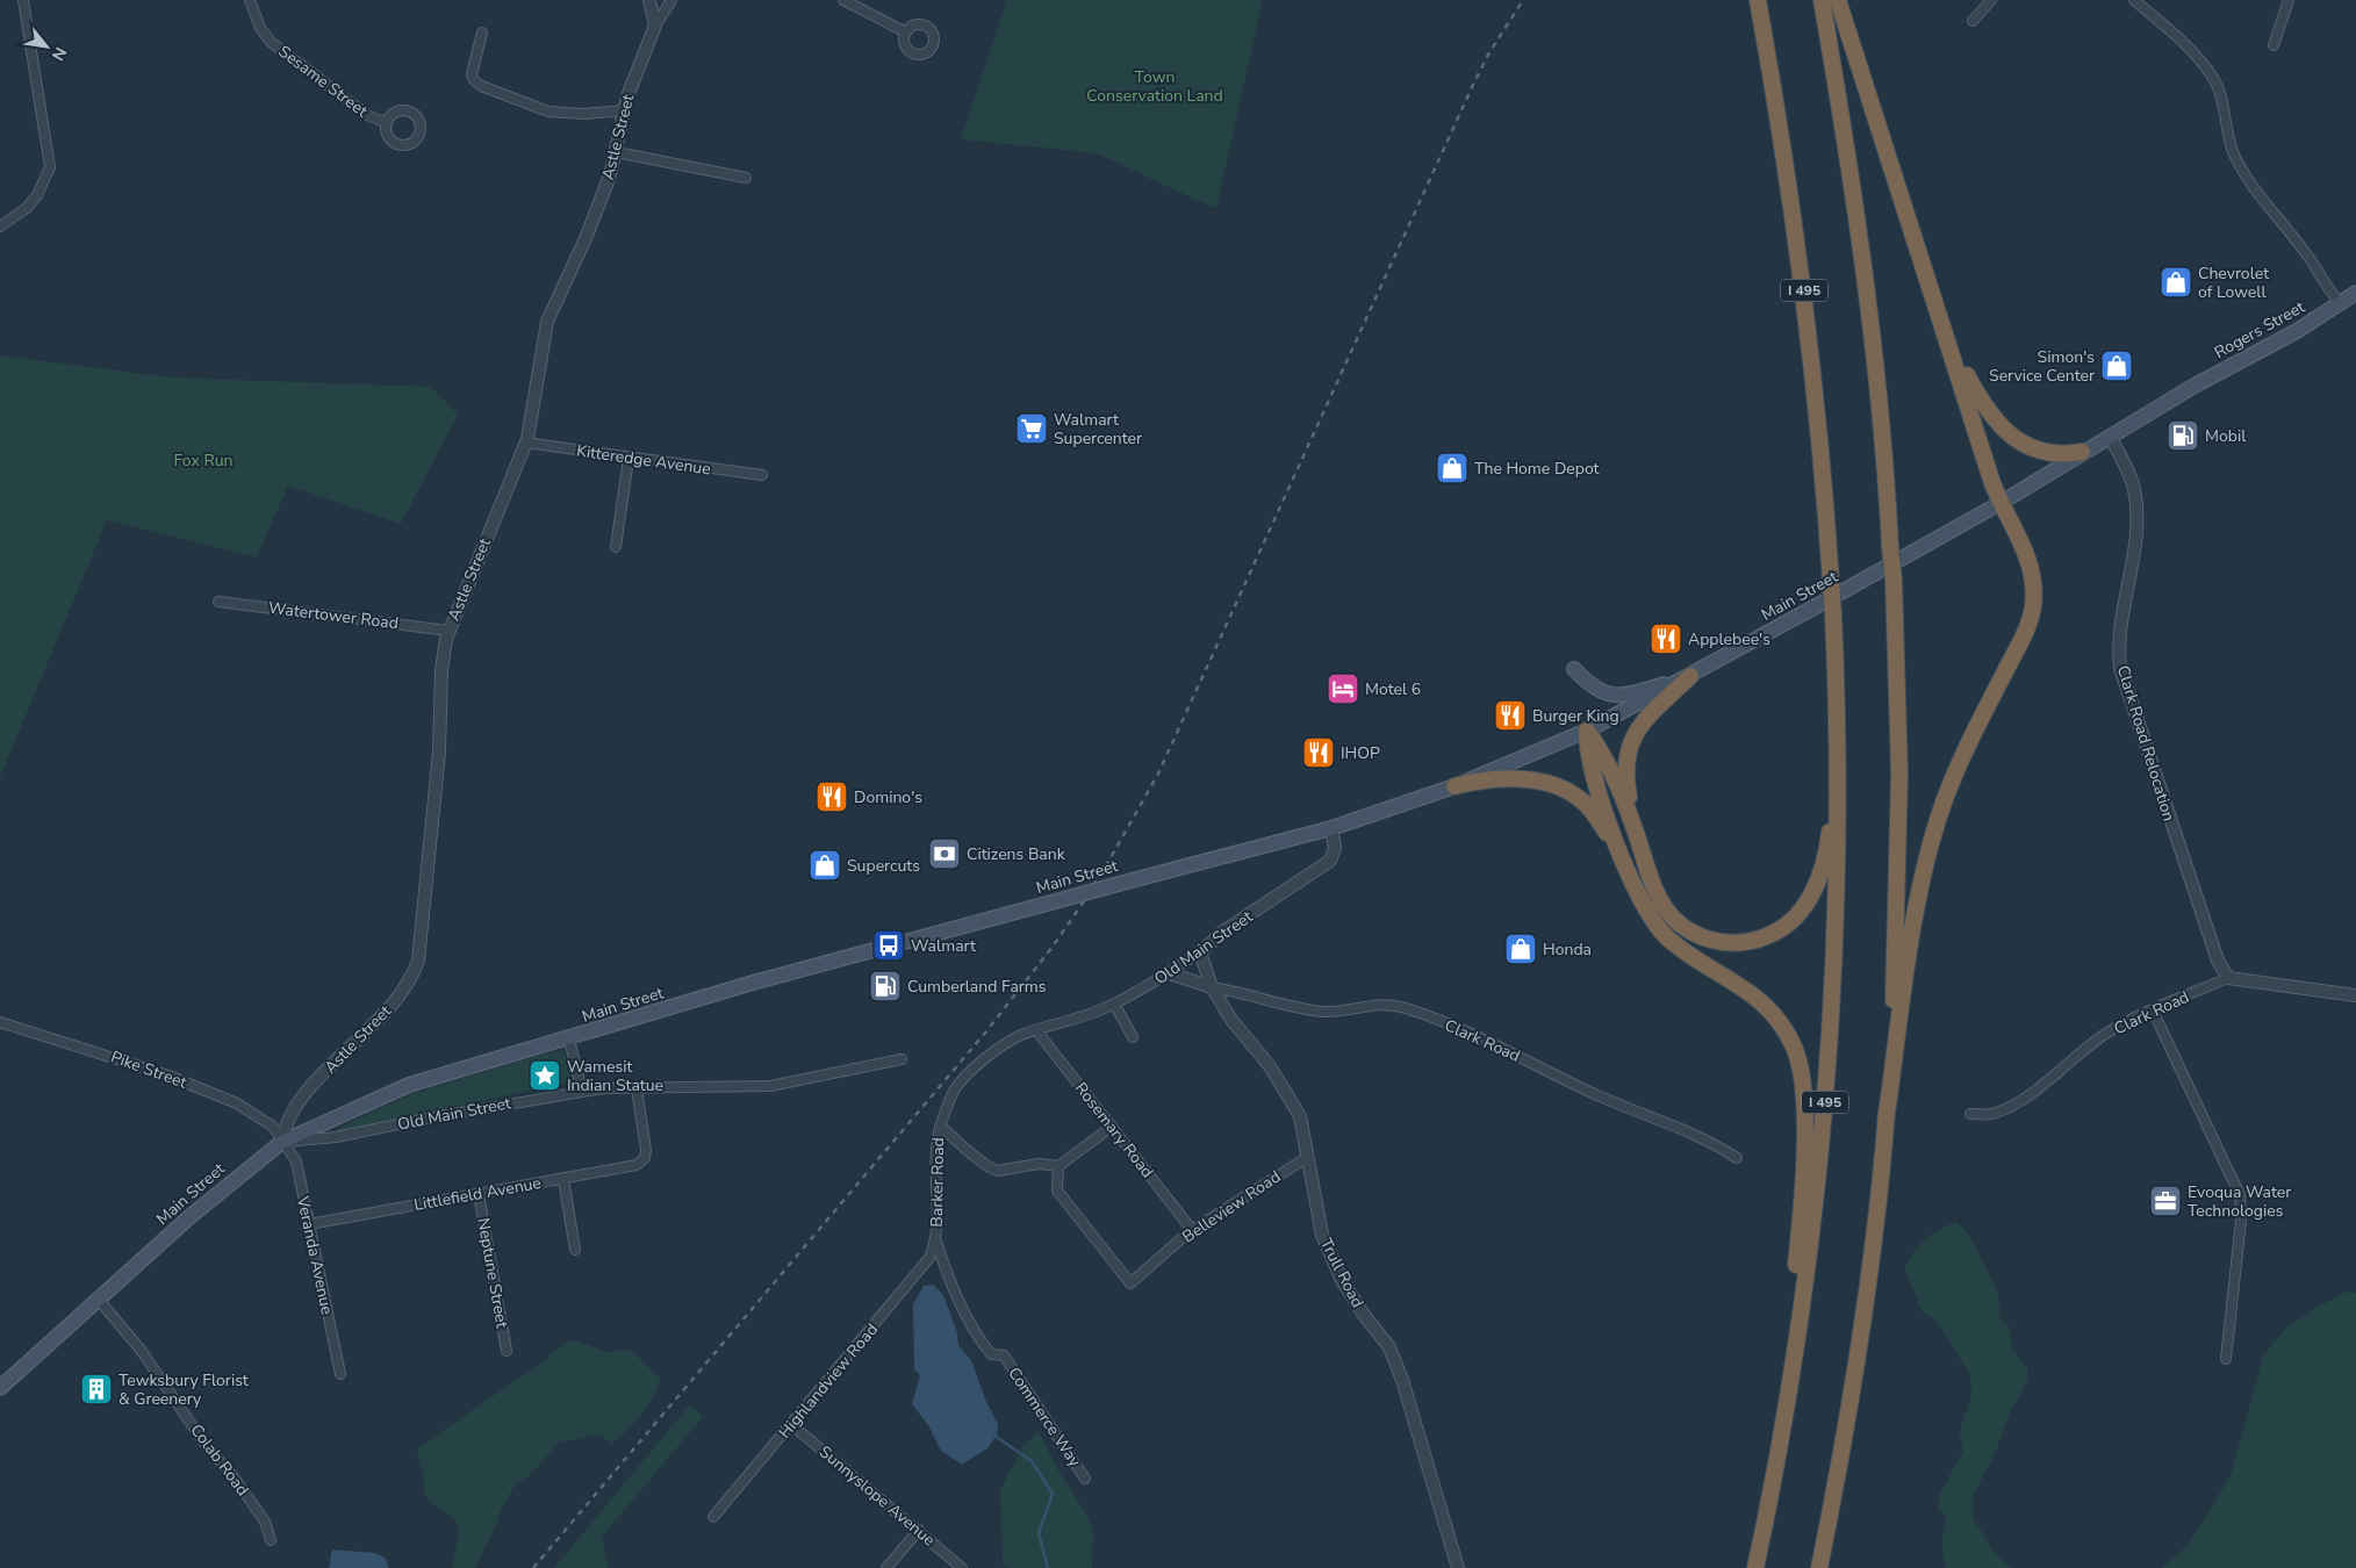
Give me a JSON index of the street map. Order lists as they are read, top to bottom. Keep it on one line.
{"streets":{"highway":["I 495"],"main road":["Rogers Street","Main Street"],"street":["Sesame Street","Astle Street","Kitteredge Avenue","Watertower Road","Clark Road Relocation","Old Main Street","Clark Road","Pike Street","Rosemary Road","Barker Road","Littlefield Avenue","Belleview Road","Veranda Avenue","Neptune Street","Trull Road","Highlandview Road","Commerce Way","Colab Road","Sunnyslope Avenue"]},"crossings":[["Astle Street","Kitteredge Avenue"],["Astle Street","Main Street"],["Astle Street","Watertower Road"],["Astle Street","Old Main Street"],["Astle Street","Pike Street"],["Astle Street","Veranda Avenue"],["Rogers Street","Main Street"],["Main Street","Clark Road Relocation"],["Main Street","Old Main Street"],["Main Street","Pike Street"],["Main Street","Veranda Avenue"],["Main Street","Colab Road"],["Clark Road Relocation","Clark Road"],["Old Main Street","Pike Street"],["Old Main Street","Rosemary Road"],["Old Main Street","Barker Road"],["Old Main Street","Littlefield Avenue"],["Old Main Street","Veranda Avenue"],["Old Main Street","Trull Road"],["Clark Road","Trull Road"],["Pike Street","Veranda Avenue"],["Rosemary Road","Barker Road"],["Rosemary Road","Belleview Road"],["Barker Road","Highlandview Road"],["Barker Road","Commerce Way"],["Littlefield Avenue","Veranda Avenue"],["Littlefield Avenue","Neptune Street"],["Belleview Road","Trull Road"],["Highlandview Road","Commerce Way"],["Highlandview Road","Sunnyslope Avenue"]],"parks":["Town Conservation Land","Fox Run"],"places":{"shop":["Chevrolet of Lowell","Simon's Service Center","The Home Depot","Supercuts","Honda"],"supermarket":["Walmart Supercenter"],"fuel station":["Mobil","Cumberland Farms"],"restaurant":["Applebee's","Burger King","IHOP","Domino's"],"hotel":["Motel 6"],"bank":["Citizens Bank"],"bus stop":["Walmart"],"place":["Wamesit Indian Statue"],"office":["Evoqua Water Technologies"],"building":["Tewksbury Florist & Greenery"]},"north":"bottom right"}
